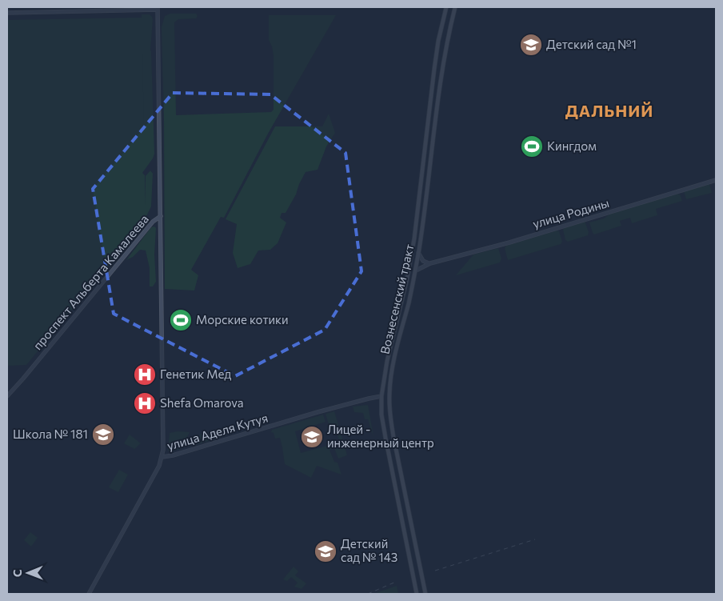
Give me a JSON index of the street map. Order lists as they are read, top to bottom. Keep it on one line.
{"streets":{"main road":["улица Родины","проспект Альберта Камалеева","Вознесенский тракт","улица Аделя Кутуя"]},"crossings":[["улица Родины","Вознесенский тракт"],["Вознесенский тракт","улица Аделя Кутуя"]],"districts":["ДАЛЬНИЙ"],"places":{"school or university":["Детский сад №1","Школа № 181","Лицей - инженерный центр","Детский сад № 143"],"sports":["Кингдом","Морские котики"],"hospital":["Генетик Мед","Shefa Omarova"]},"north":"left"}
